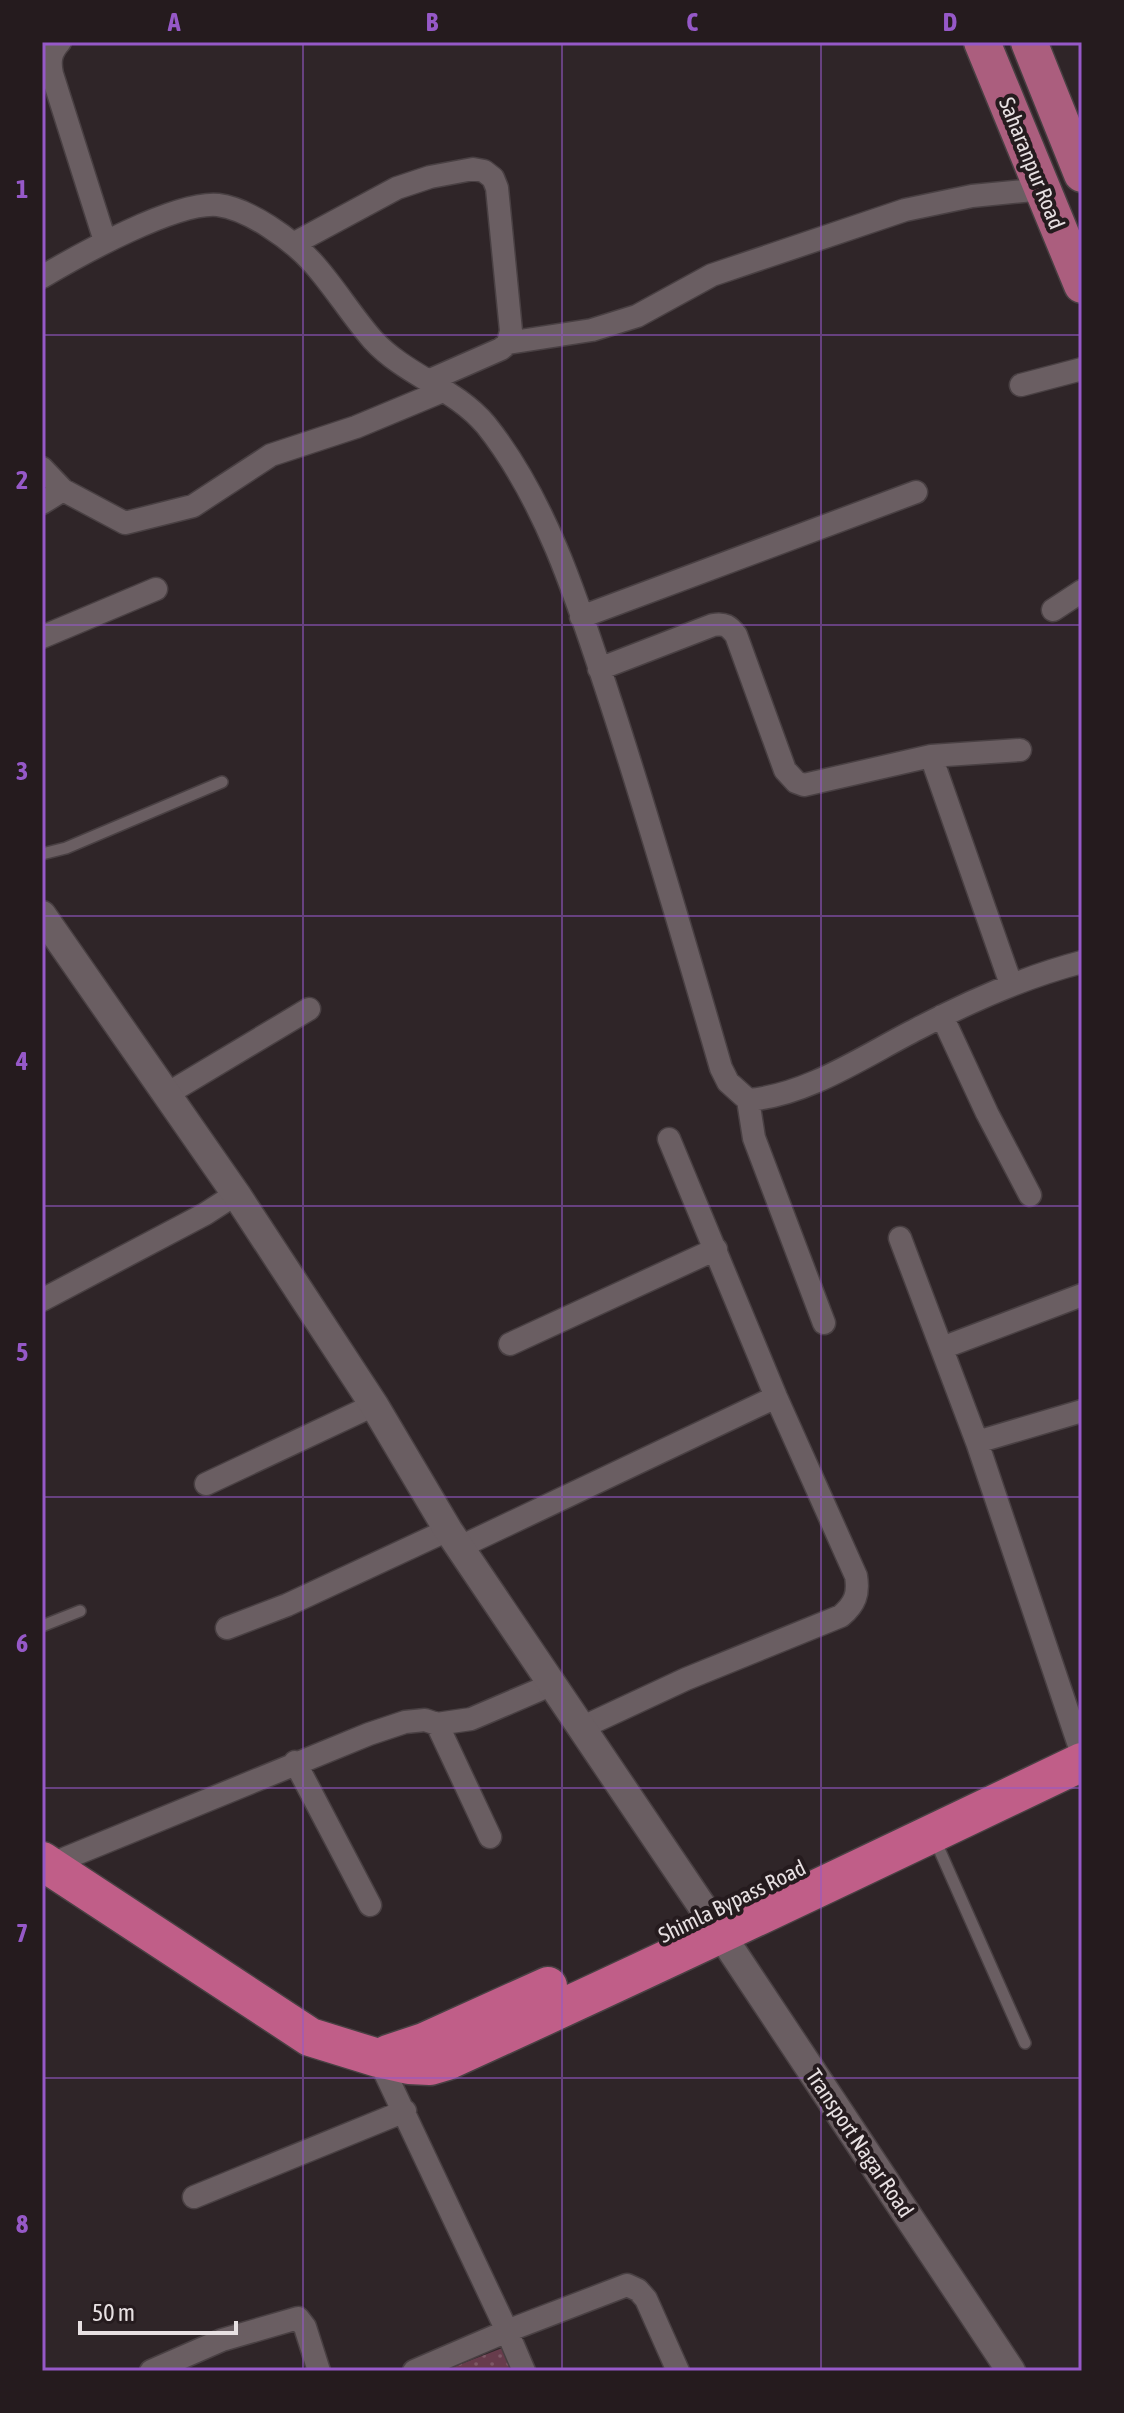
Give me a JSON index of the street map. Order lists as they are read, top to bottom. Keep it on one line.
{"streets":{"highway":["Shimla Bypass Road"],"main road":["Saharanpur Road"],"street":["Transport Nagar Road"]},"crossings":[["Shimla Bypass Road","Transport Nagar Road"]],"scale_bar":"50 m","grid":{"columns":["A","B","C","D"],"rows":["1","2","3","4","5","6","7","8"]}}
